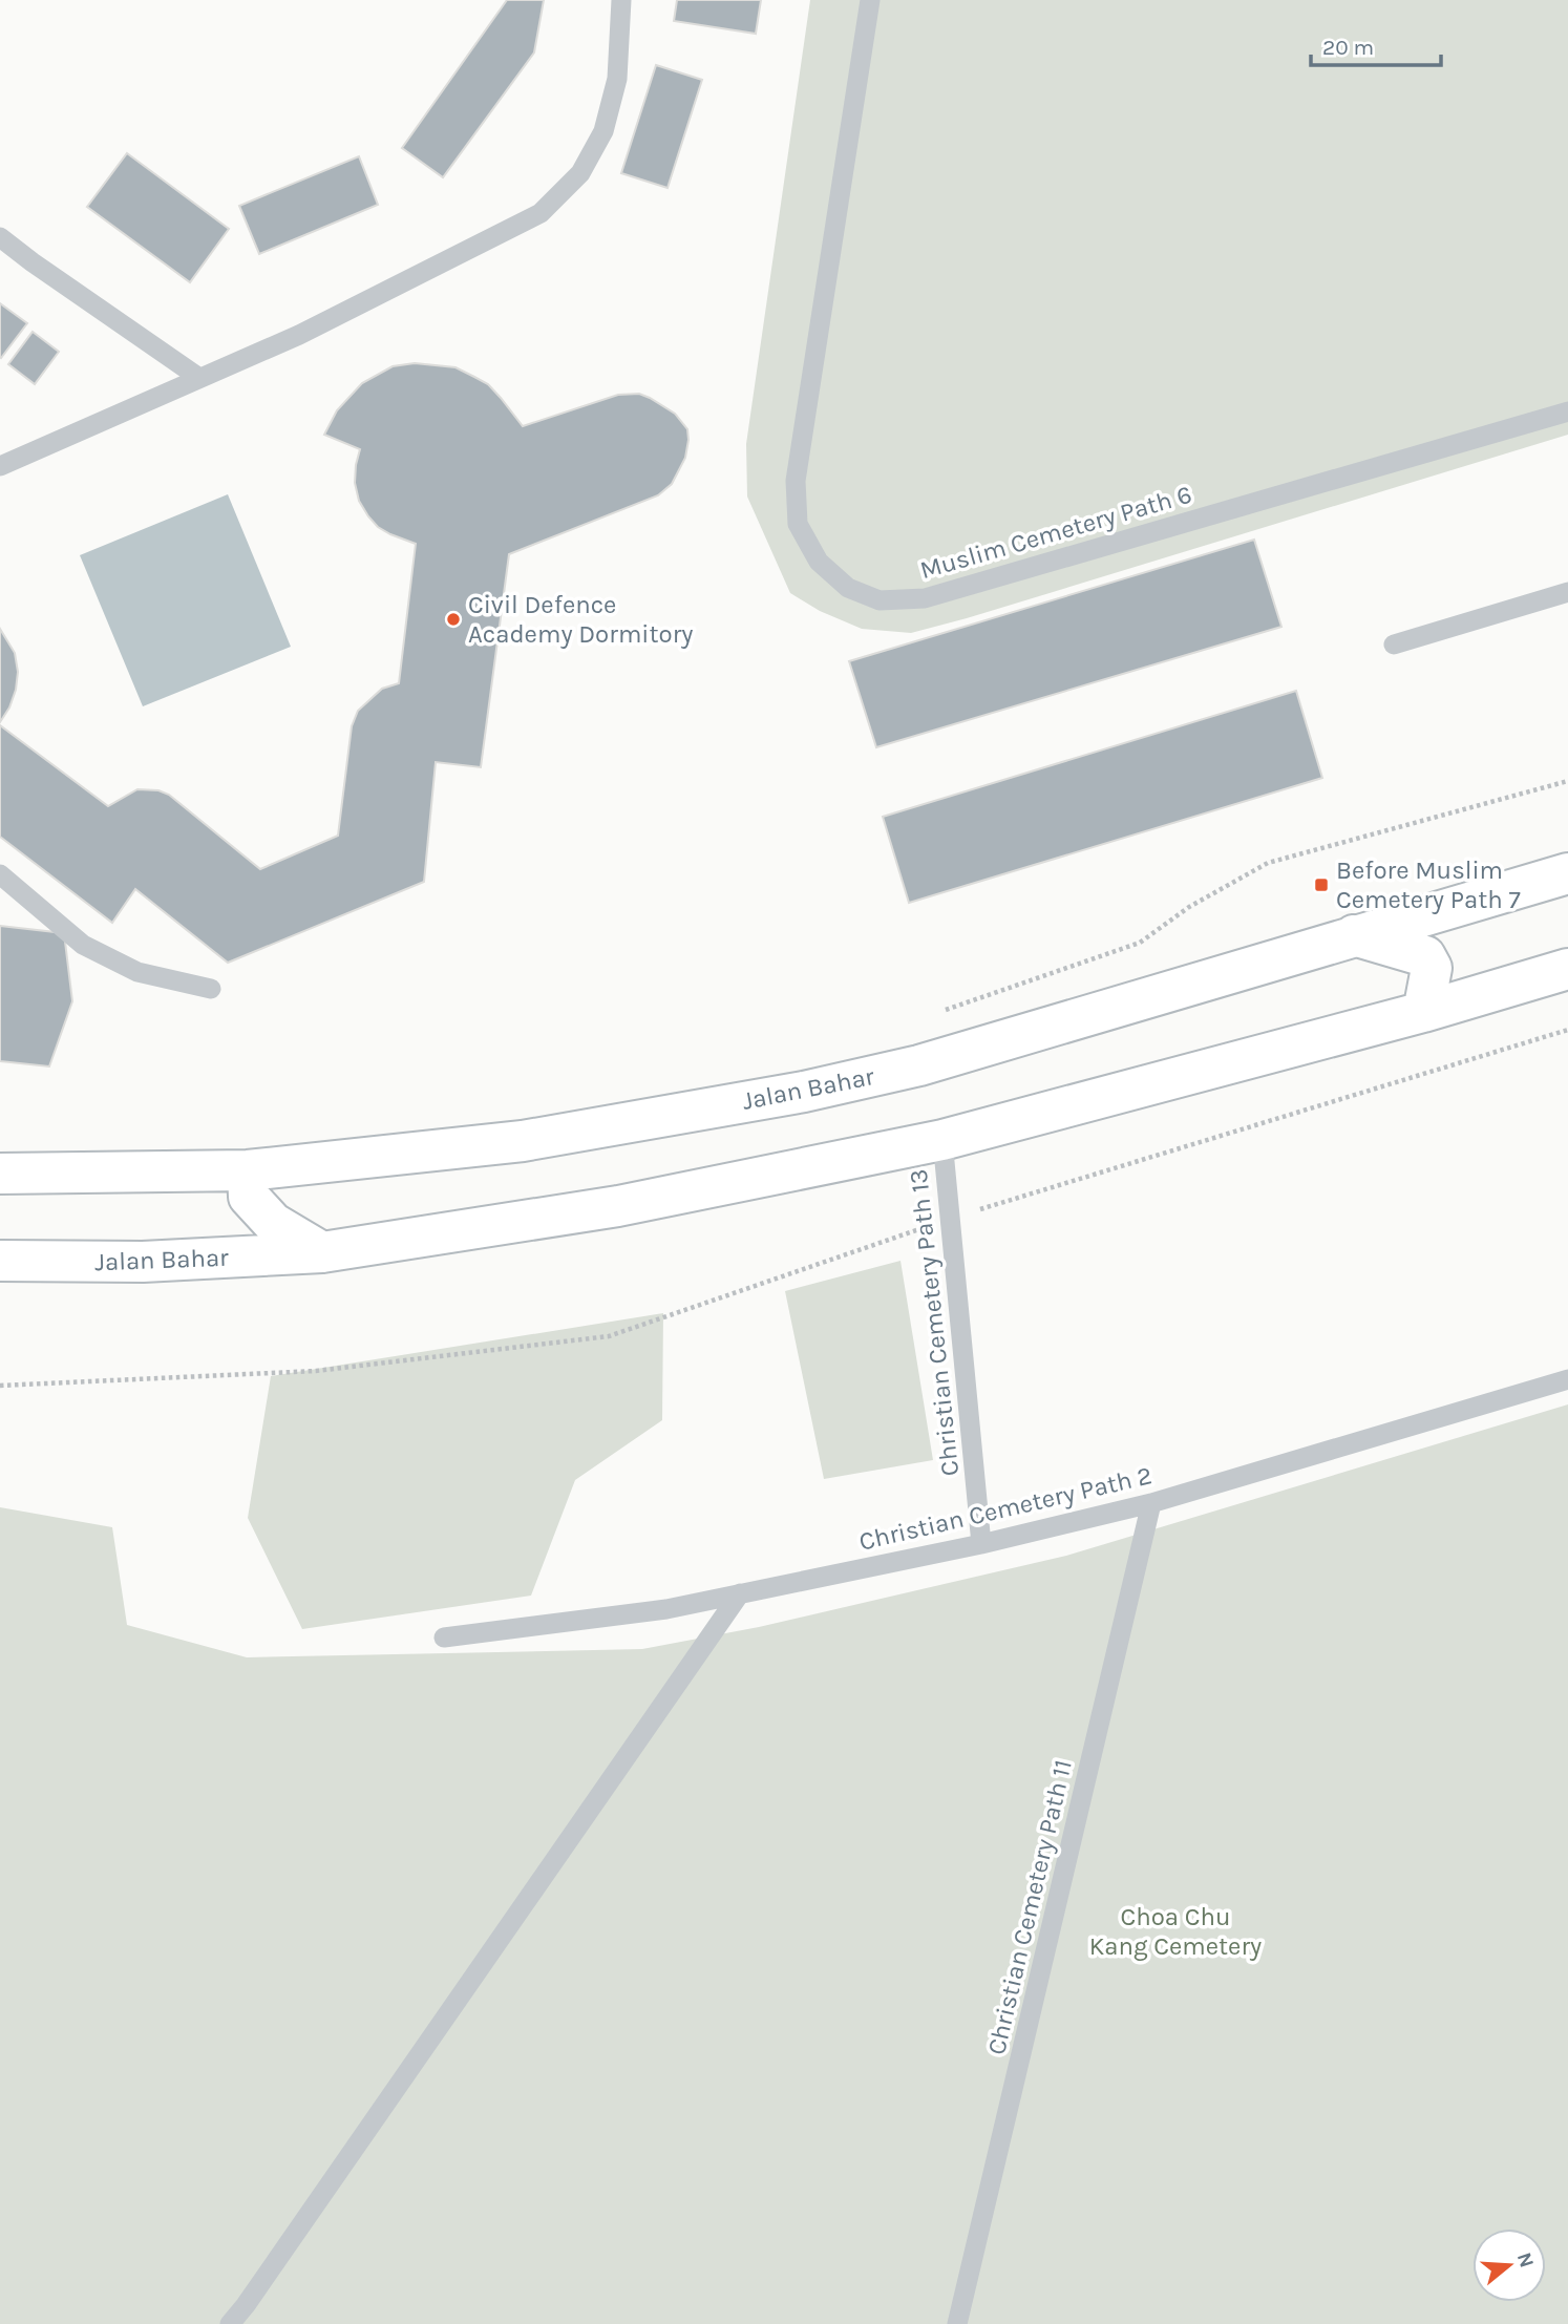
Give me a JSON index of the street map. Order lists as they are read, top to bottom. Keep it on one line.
{"streets":{"main road":["Jalan Bahar"],"lane":["Muslim Cemetery Path 6","Christian Cemetery Path 13","Christian Cemetery Path 2","Christian Cemetery Path 11"]},"crossings":[["Jalan Bahar","Christian Cemetery Path 13"],["Christian Cemetery Path 13","Christian Cemetery Path 2"],["Christian Cemetery Path 2","Christian Cemetery Path 11"]],"parks":["Choa Chu Kang Cemetery"],"places":{"other":["Civil Defence Academy Dormitory"],"transit":["Before Muslim Cemetery Path 7"]},"scale_bar":"20 m","north":"right"}
